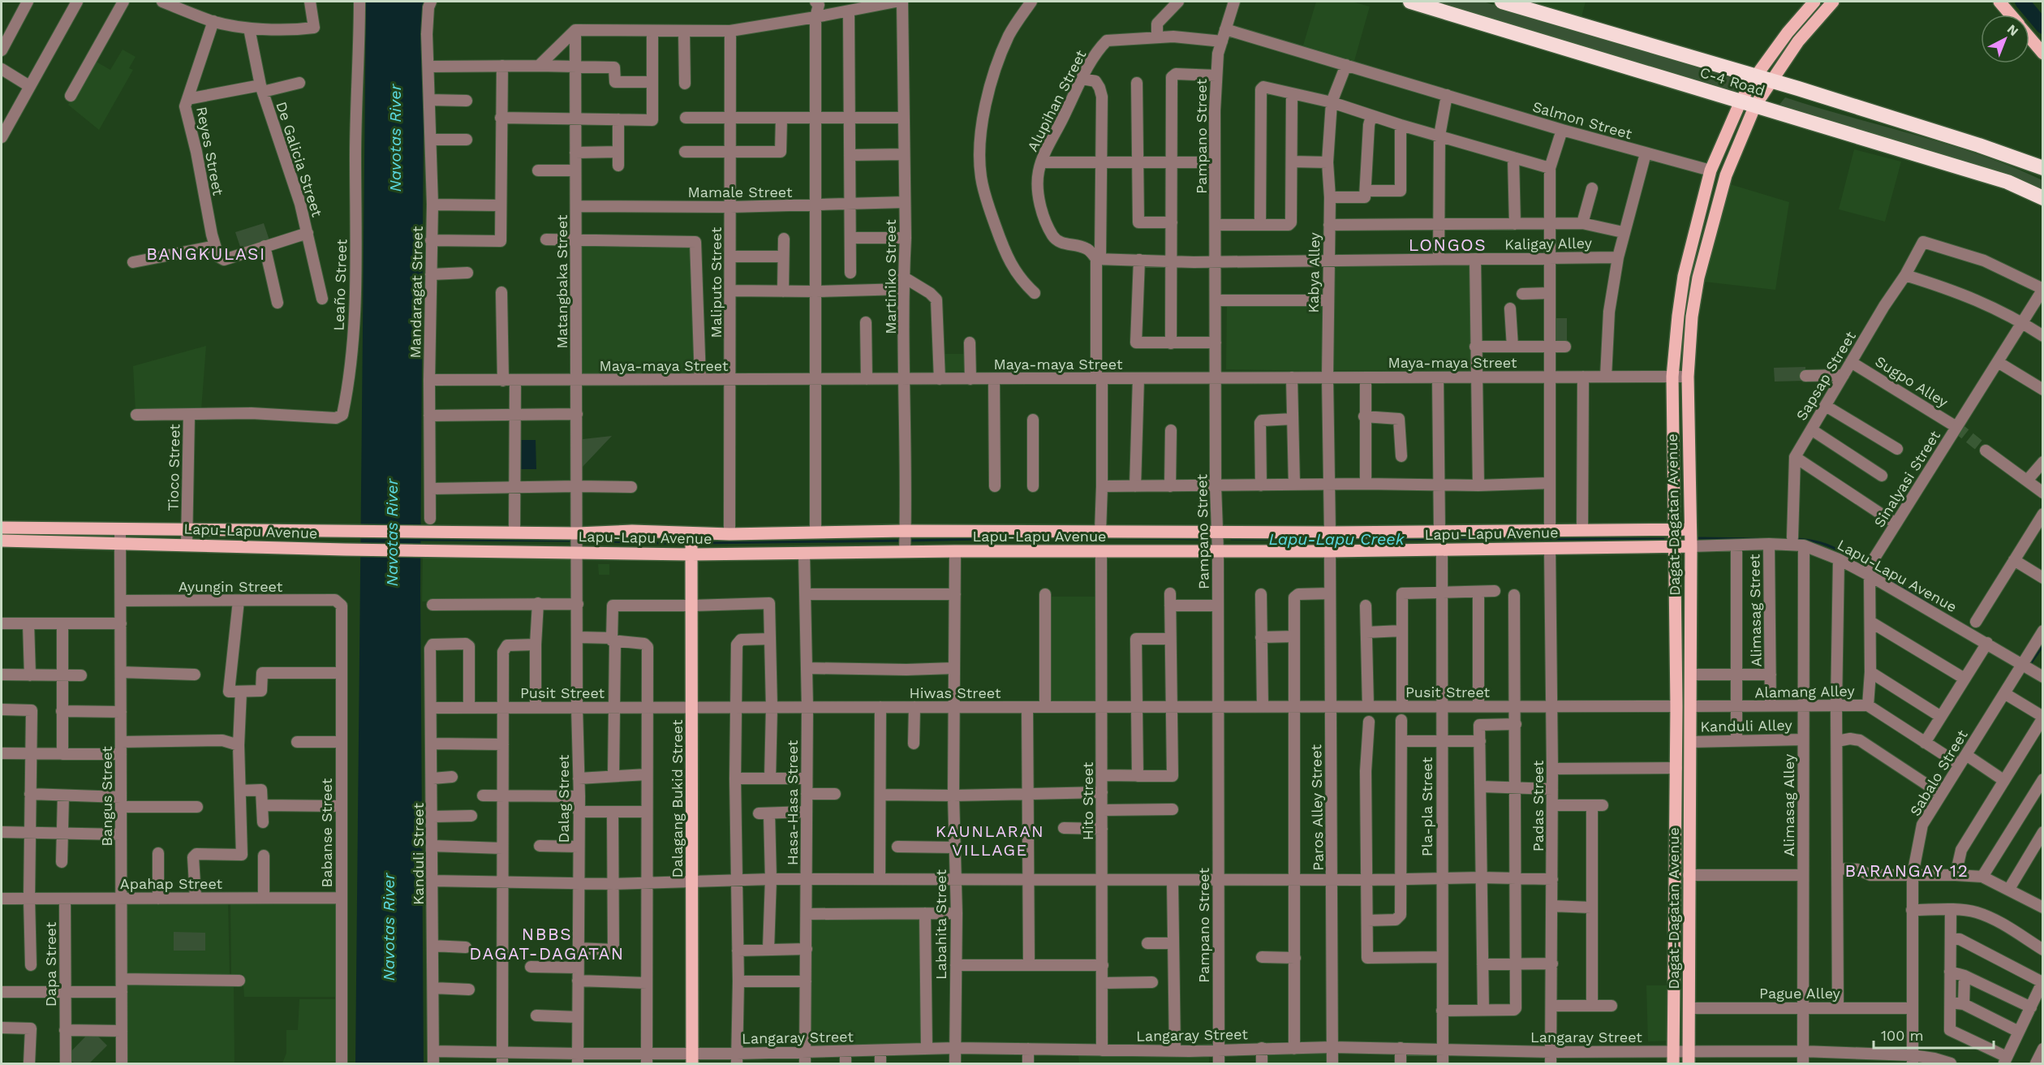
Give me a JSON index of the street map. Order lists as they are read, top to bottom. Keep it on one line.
{"streets":{"highway":["C-4 Road"],"main road":["Dagat-Dagatan Avenue","Lapu-Lapu Avenue","Dalagang Bukid Street"],"street":["Alupihan Street","Salmon Street","Pampano Street","Reyes Street","De Galicia Street","Mamale Street","Kaligay Alley","Kabya Alley","Martiniko Street","Matangbaka Street","Maliputo Street","Leaño Street","Mandaragat Street","Maya-maya Street","Sapsap Street","Sugpo Alley","Tioco Street","Sinalyasi Street","Ayungin Street","Alimasag Street","Pusit Street","Alamang Alley","Hiwas Street","Kanduli Alley","Sabalo Street","Bangus Street","Dalag Street","Hito Street","Hasa-Hasa Street","Alimasag Alley","Padas Street","Pla-pla Street","Paros Alley Street","Babanse Street","Kanduli Street","Apahap Street","Labahita Street","Dapa Street","Pague Alley","Langaray Street"]},"crossings":[["C-4 Road","Dagat-Dagatan Avenue"],["Alupihan Street","Pampano Street"],["Alupihan Street","Kaligay Alley"],["Salmon Street","Pampano Street"],["Salmon Street","Kabya Alley"],["Salmon Street","Dagat-Dagatan Avenue"],["Pampano Street","Kaligay Alley"],["Pampano Street","Maya-maya Street"],["Pampano Street","Lapu-Lapu Avenue"],["Pampano Street","Pusit Street"],["Pampano Street","Hiwas Street"],["Pampano Street","Langaray Street"],["Mamale Street","Martiniko Street"],["Mamale Street","Matangbaka Street"],["Mamale Street","Maliputo Street"],["Kaligay Alley","Kabya Alley"],["Kabya Alley","Maya-maya Street"],["Kabya Alley","Lapu-Lapu Avenue"],["Martiniko Street","Maya-maya Street"],["Martiniko Street","Lapu-Lapu Avenue"],["Matangbaka Street","Maya-maya Street"],["Matangbaka Street","Lapu-Lapu Avenue"],["Matangbaka Street","Dalag Street"],["Maliputo Street","Maya-maya Street"],["Maliputo Street","Lapu-Lapu Avenue"],["Leaño Street","Tioco Street"],["Mandaragat Street","Maya-maya Street"],["Maya-maya Street","Dagat-Dagatan Avenue"],["Sapsap Street","Sugpo Alley"],["Sapsap Street","Sinalyasi Street"],["Sugpo Alley","Sinalyasi Street"],["Tioco Street","Lapu-Lapu Avenue"],["Sinalyasi Street","Lapu-Lapu Avenue"],["Sinalyasi Street","Alamang Alley"],["Dagat-Dagatan Avenue","Lapu-Lapu Avenue"],["Dagat-Dagatan Avenue","Pusit Street"],["Dagat-Dagatan Avenue","Alamang Alley"],["Dagat-Dagatan Avenue","Kanduli Alley"],["Dagat-Dagatan Avenue","Pague Alley"],["Dagat-Dagatan Avenue","Langaray Street"],["Lapu-Lapu Avenue","Alimasag Street"],["Lapu-Lapu Avenue","Sabalo Street"],["Lapu-Lapu Avenue","Bangus Street"],["Lapu-Lapu Avenue","Dalag Street"],["Lapu-Lapu Avenue","Dalagang Bukid Street"],["Lapu-Lapu Avenue","Hito Street"],["Lapu-Lapu Avenue","Hasa-Hasa Street"],["Lapu-Lapu Avenue","Alimasag Alley"],["Lapu-Lapu Avenue","Padas Street"],["Lapu-Lapu Avenue","Pla-pla Street"],["Lapu-Lapu Avenue","Paros Alley Street"],["Lapu-Lapu Avenue","Labahita Street"],["Ayungin Street","Bangus Street"],["Ayungin Street","Babanse Street"],["Alimasag Street","Alamang Alley"],["Pusit Street","Hiwas Street"],["Pusit Street","Dalag Street"],["Pusit Street","Dalagang Bukid Street"],["Pusit Street","Padas Street"],["Pusit Street","Pla-pla Street"],["Pusit Street","Paros Alley Street"],["Pusit Street","Kanduli Street"],["Alamang Alley","Sabalo Street"],["Alamang Alley","Alimasag Alley"],["Hiwas Street","Dalagang Bukid Street"],["Hiwas Street","Hito Street"],["Hiwas Street","Hasa-Hasa Street"],["Hiwas Street","Labahita Street"],["Kanduli Alley","Alimasag Alley"],["Sabalo Street","Pague Alley"],["Sabalo Street","Langaray Street"],["Bangus Street","Apahap Street"],["Dalag Street","Langaray Street"],["Dalagang Bukid Street","Langaray Street"],["Hito Street","Langaray Street"],["Hasa-Hasa Street","Langaray Street"],["Alimasag Alley","Pague Alley"],["Alimasag Alley","Langaray Street"],["Padas Street","Langaray Street"],["Pla-pla Street","Langaray Street"],["Paros Alley Street","Langaray Street"],["Babanse Street","Apahap Street"],["Kanduli Street","Langaray Street"],["Apahap Street","Dapa Street"],["Labahita Street","Langaray Street"]],"districts":["LONGOS","BANGKULASI","KAUNLARAN VILLAGE","BARANGAY 12","NBBS DAGAT-DAGATAN"],"water":["Navotas River","Lapu-Lapu Creek"],"scale_bar":"100 m","north":"top right"}
